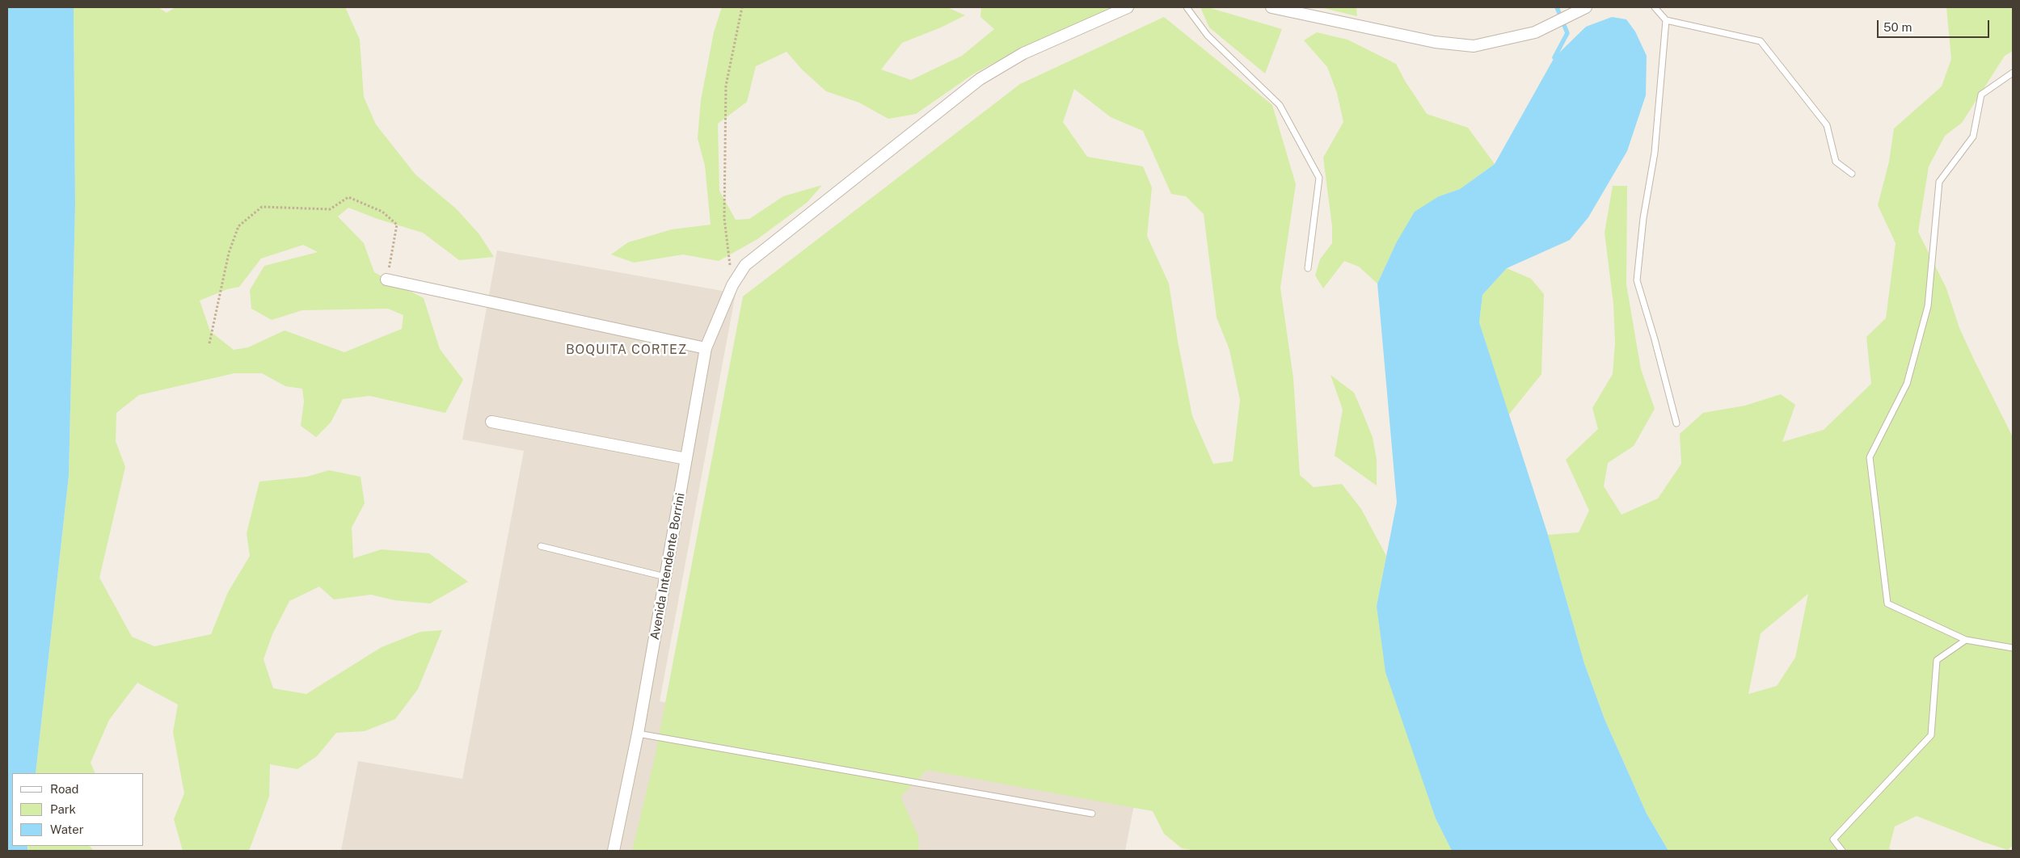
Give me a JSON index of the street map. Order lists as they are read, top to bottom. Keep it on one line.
{"streets":{"street":["Avenida Intendente Borrini"]},"districts":["BOQUITA CORTEZ"],"legend":["Road","Park","Water"],"scale_bar":"50 m"}
